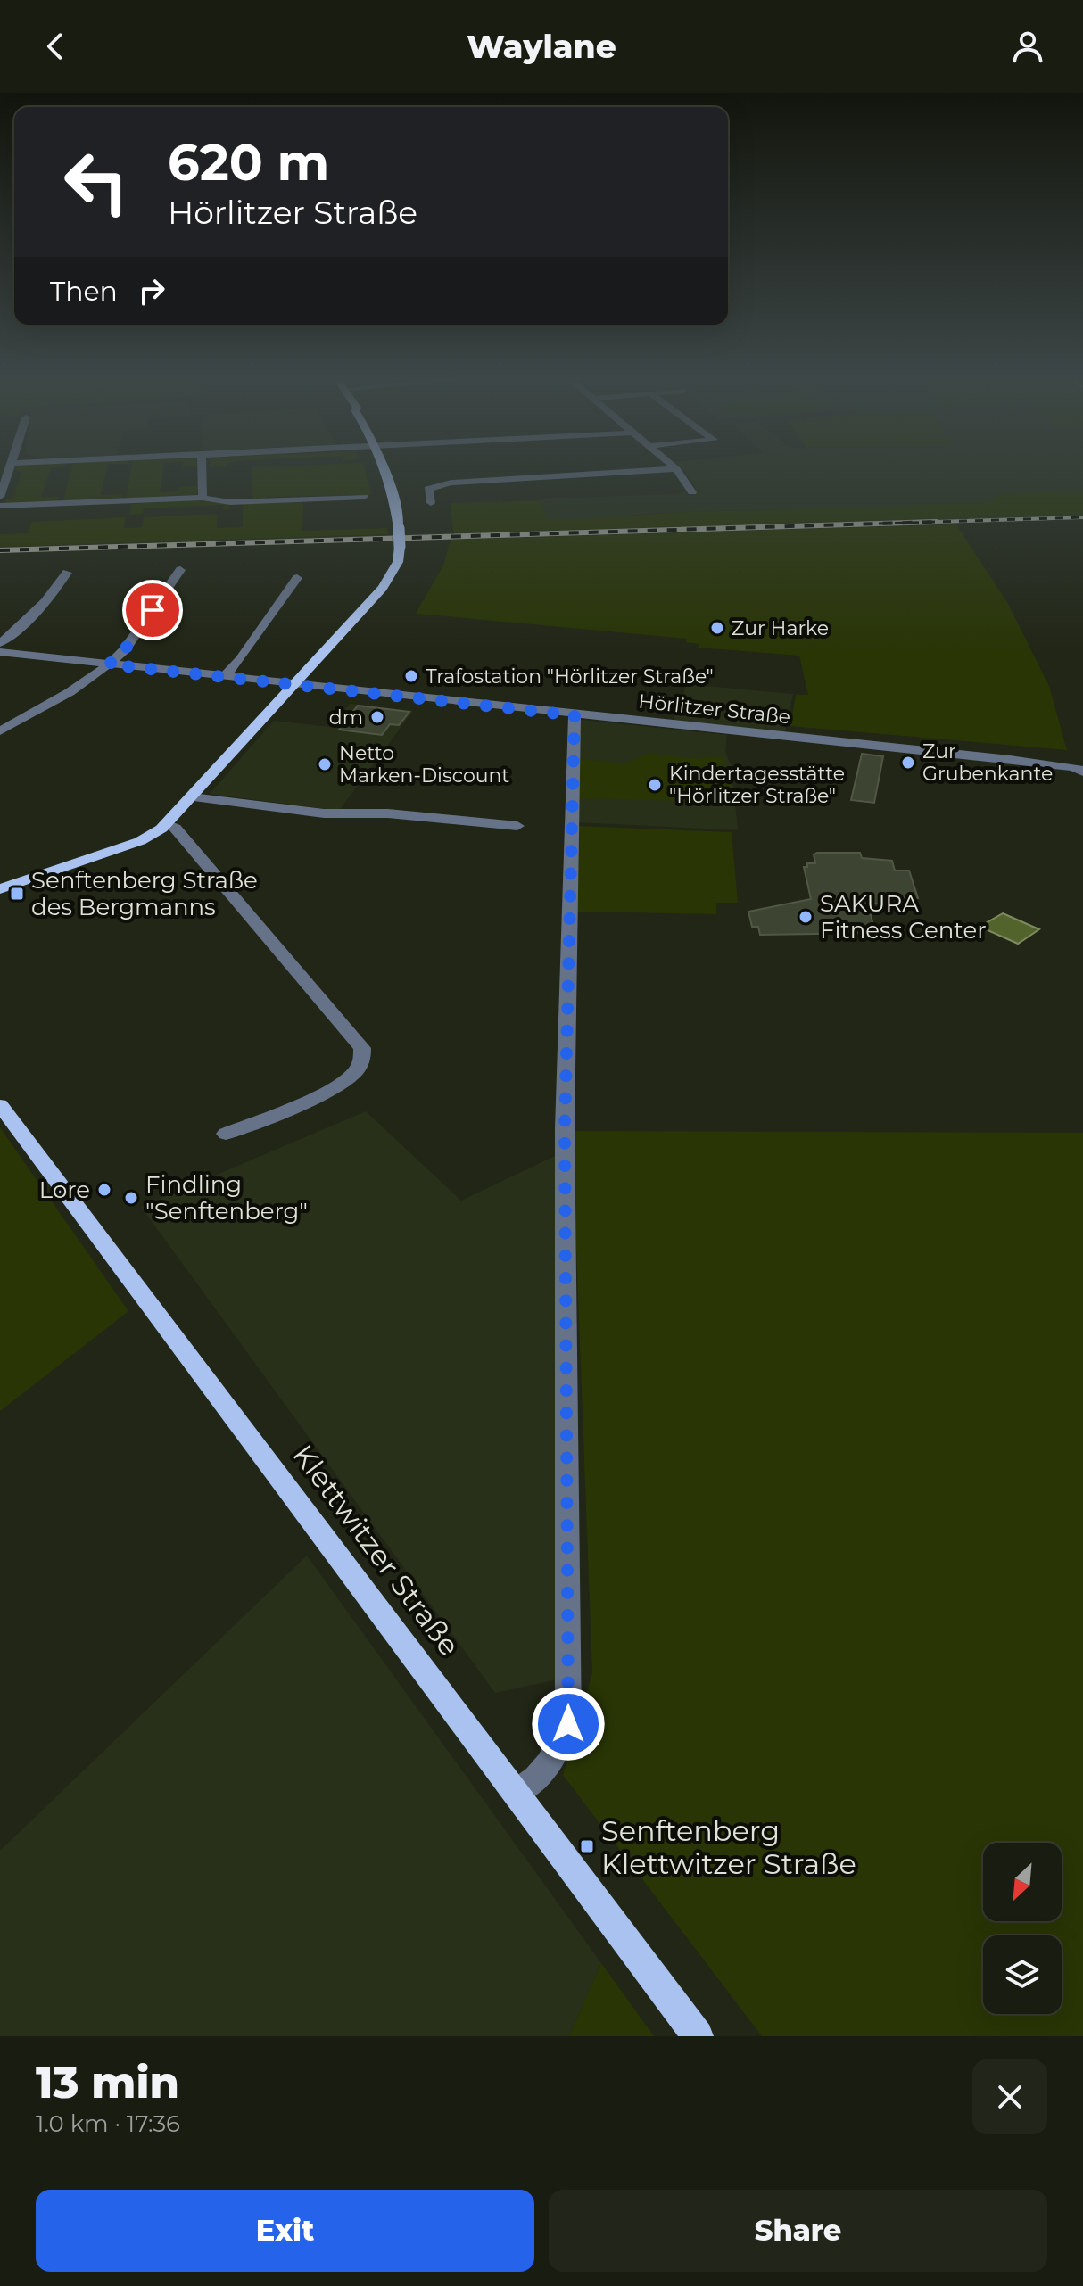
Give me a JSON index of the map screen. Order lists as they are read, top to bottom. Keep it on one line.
{"streets":{"main road":["Klettwitzer Straße"],"street":["Hörlitzer Straße"]},"places":{"other":["Zur Harke","Trafostation \"Hörlitzer Straße\"","dm","Zur Grubenkante","Netto Marken-Discount","Kindertagesstätte \"Hörlitzer Straße\"","SAKURA Fitness Center","Lore","Findling \"Senftenberg\""],"transit":["Senftenberg Straße des Bergmanns","Senftenberg Klettwitzer Straße"]},"north":"bottom left","page":{"header":"Waylane","turn":["620 m","Hörlitzer Straße"],"then":"Then","heading":["13 min","1.0 km · 17:36"],"buttons":["Exit","Share"]}}
